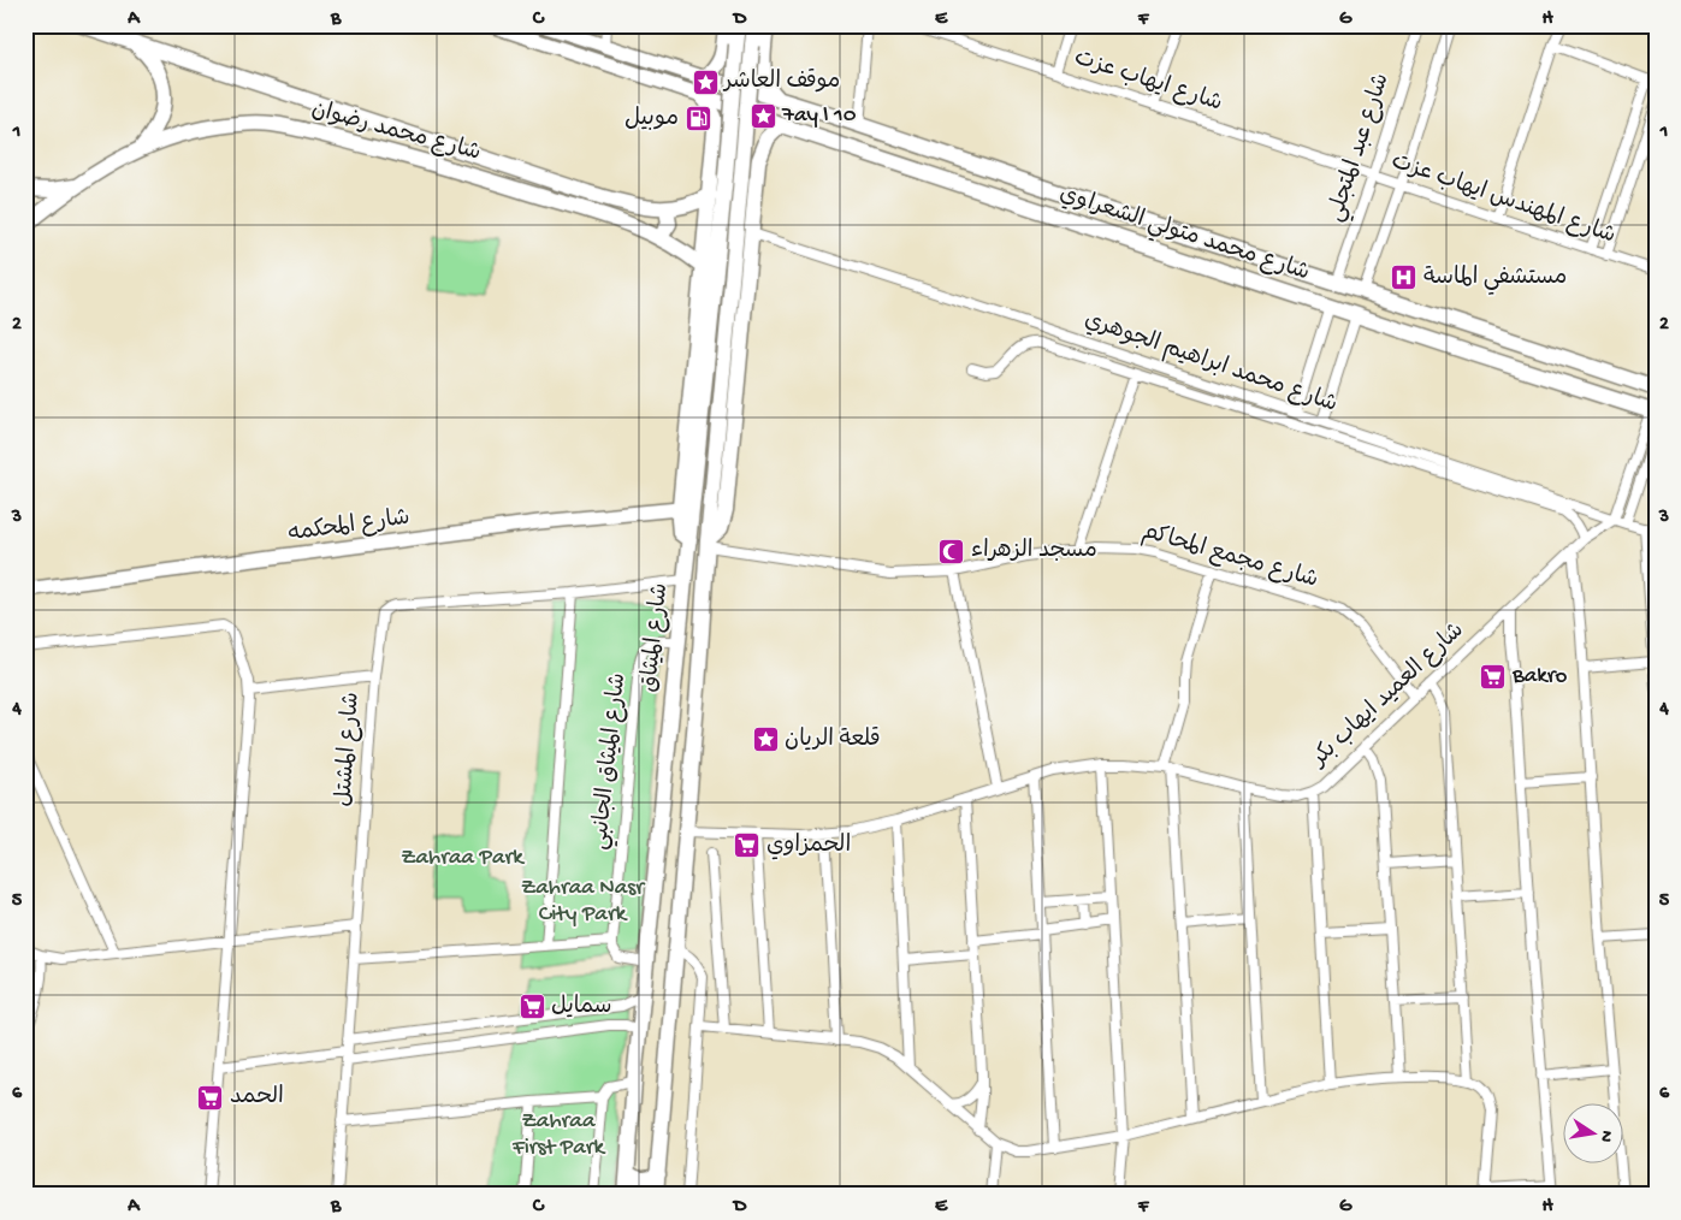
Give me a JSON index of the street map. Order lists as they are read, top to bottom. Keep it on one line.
{"streets":{"main road":["شارع محمد رضوان","شارع محمد متولي الشعراوي","شارع الميثاق"],"street":["شارع ايهاب عزت","شارع عبد المتجلي","شارع المهندس ايهاب عزت","شارع محمد ابراهيم الجوهري","شارع المحكمه","شارع مجمع المحاكم","شارع العميد ايهاب بكر","شارع المشتل","شارع الميثاق الجانبي"]},"crossings":[["شارع ايهاب عزت","شارع عبد المتجلي"],["شارع ايهاب عزت","شارع المهندس ايهاب عزت"],["شارع عبد المتجلي","شارع المهندس ايهاب عزت"],["شارع عبد المتجلي","شارع محمد متولي الشعراوي"],["شارع محمد ابراهيم الجوهري","شارع العميد ايهاب بكر"],["شارع مجمع المحاكم","شارع الميثاق"],["شارع مجمع المحاكم","شارع العميد ايهاب بكر"],["شارع الميثاق","شارع العميد ايهاب بكر"],["شارع الميثاق","شارع المشتل"],["شارع الميثاق","شارع الميثاق الجانبي"]],"parks":["Zahraa Park","Zahraa Nasr City Park","Zahraa First Park"],"places":{"place":["موقف العاشر","7ay l 10","قلعة الريان"],"fuel station":["موبيل"],"hospital":["مستشفي الماسة"],"mosque":["مسجد الزهراء"],"supermarket":["Bakro","الحمزاوي","سمايل","الحمد"]},"north":"right","grid":{"columns":["A","B","C","D","E","F","G","H"],"rows":["1","2","3","4","5","6"]}}
